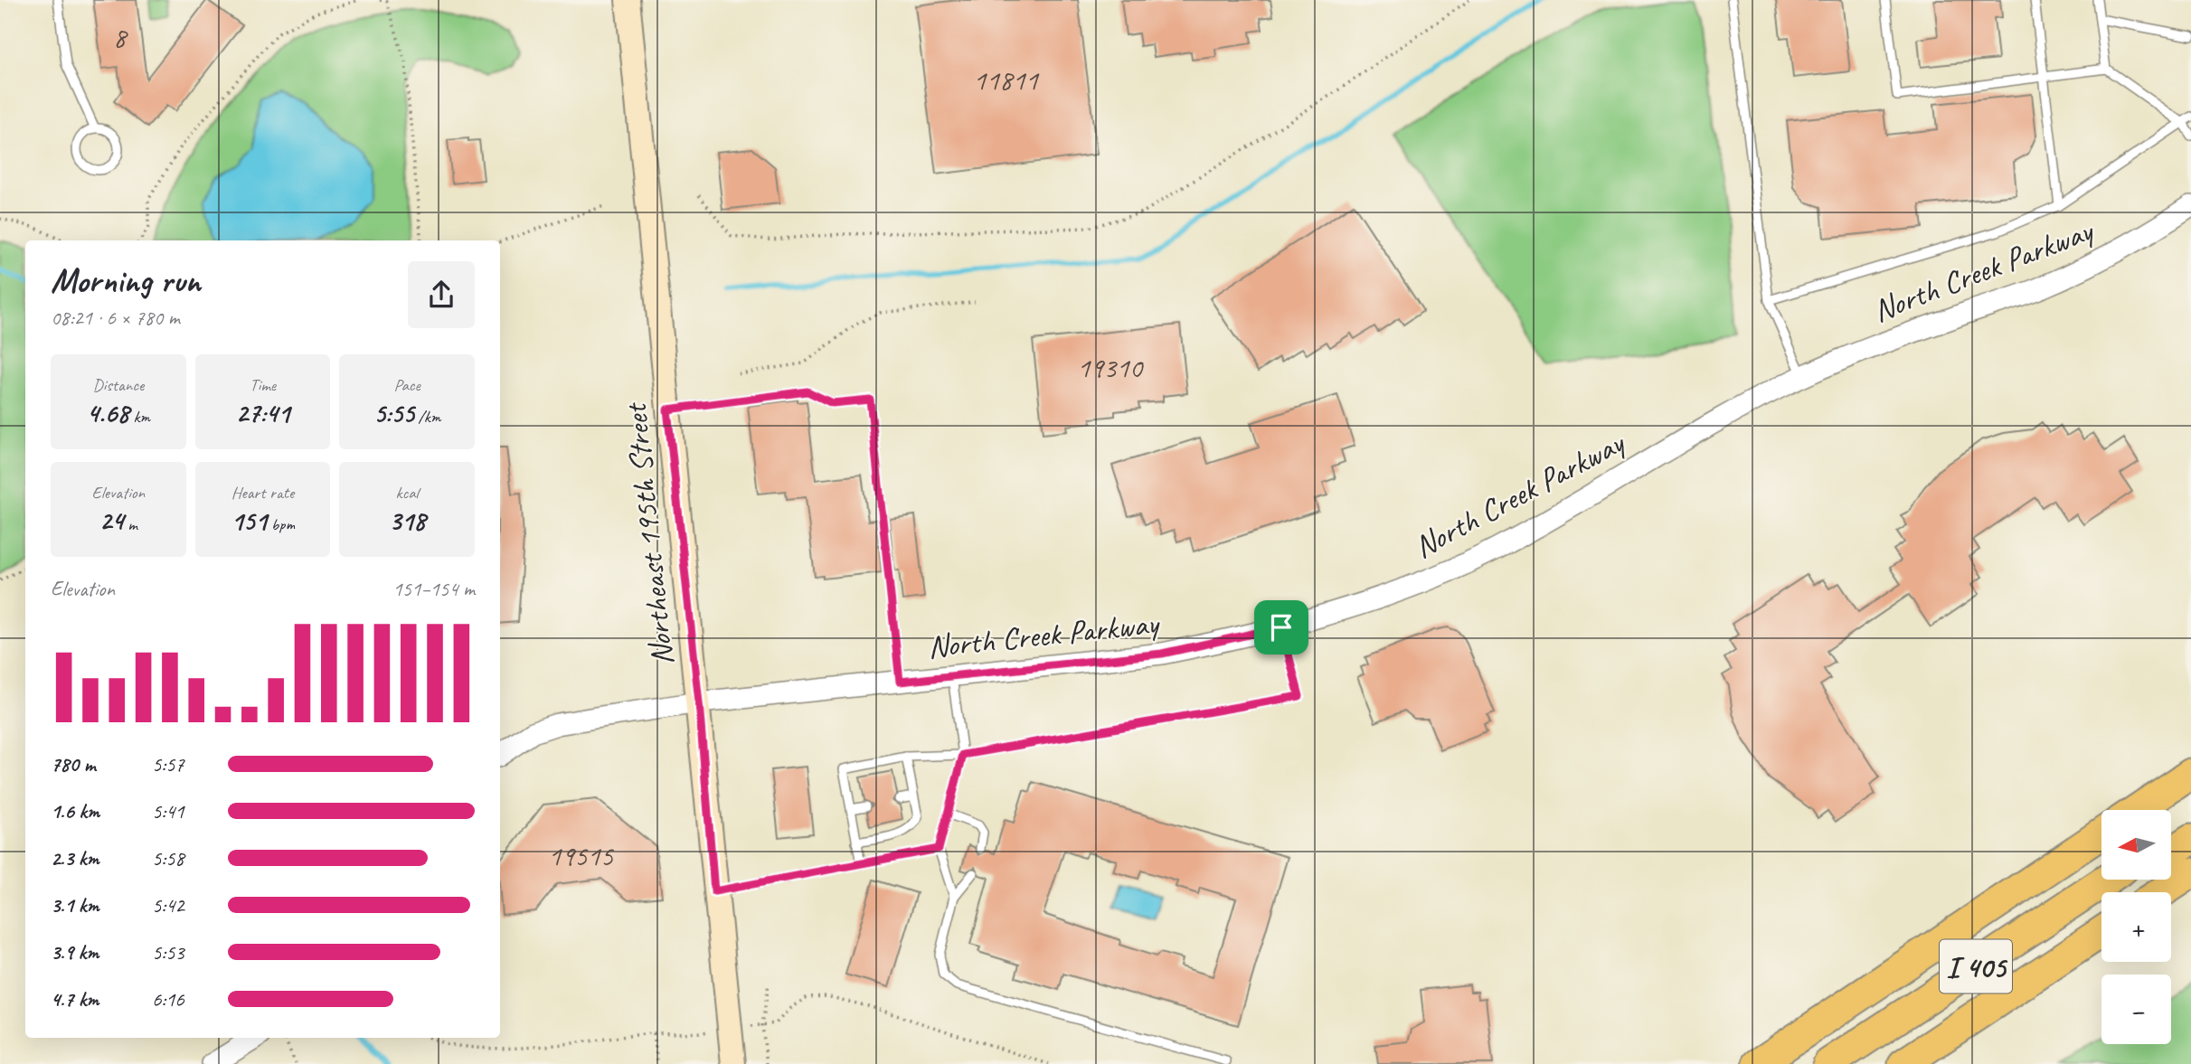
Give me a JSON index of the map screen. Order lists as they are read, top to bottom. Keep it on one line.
{"streets":{"highway":["I 405"],"main road":["Northeast 195th Street"],"street":["North Creek Parkway"]},"crossings":[["North Creek Parkway","Northeast 195th Street"]],"house_numbers":["8","11811","19310","19515"],"north":"left","page":{"heading":["Morning run","08:21 · 6 × 780 m"],"stats":[["Distance","4.68 km"],["Time","27:41"],["Pace","5:55 /km"],["Elevation","24 m"],["Heart rate","151 bpm"],["kcal","318"]],"chart":["Elevation","151–154 m"],"list":[{"name":"780 m","note":"5:57"},{"name":"1.6 km","note":"5:41"},{"name":"2.3 km","note":"5:58"},{"name":"3.1 km","note":"5:42"},{"name":"3.9 km","note":"5:53"},{"name":"4.7 km","note":"6:16"}],"map_buttons":["+","−"]}}
